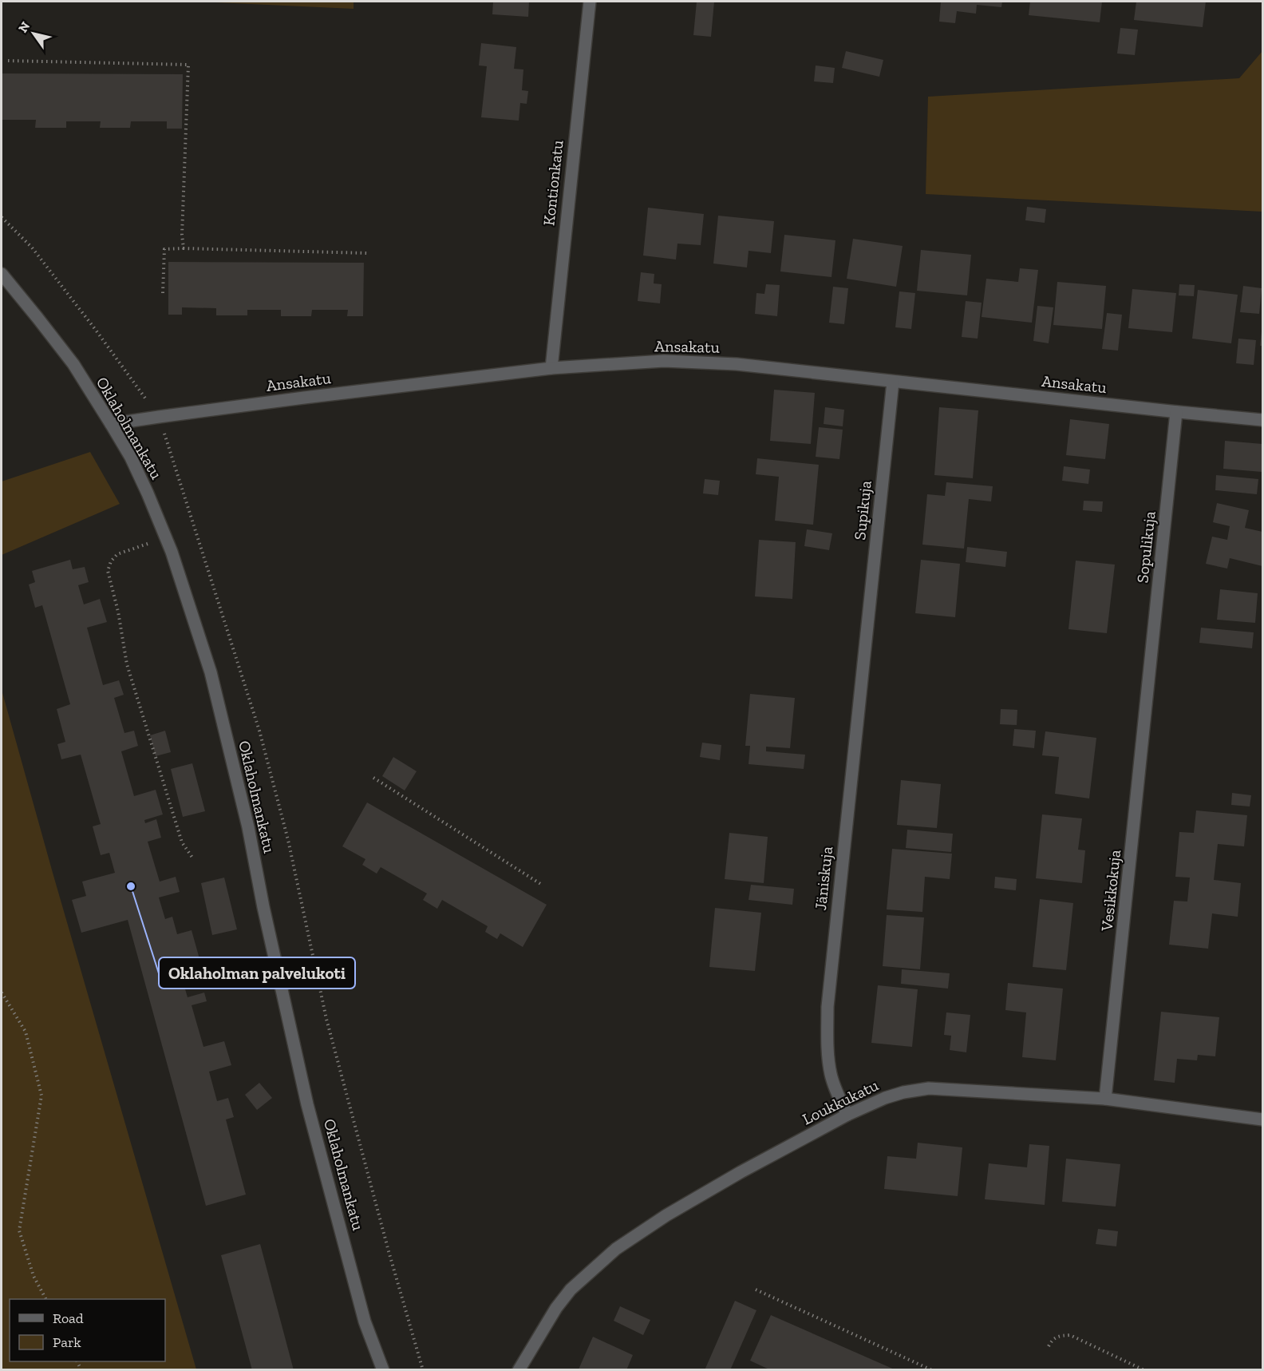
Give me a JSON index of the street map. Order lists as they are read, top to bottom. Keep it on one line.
{"streets":{"street":["Kontionkatu","Ansakatu","Oklaholmankatu","Supikuja","Sopulikuja","Jäniskuja","Vesikkokuja","Loukkukatu"]},"crossings":[["Kontionkatu","Ansakatu"],["Ansakatu","Oklaholmankatu"],["Ansakatu","Supikuja"],["Ansakatu","Sopulikuja"],["Supikuja","Jäniskuja"],["Sopulikuja","Vesikkokuja"],["Jäniskuja","Loukkukatu"],["Vesikkokuja","Loukkukatu"]],"places":["Oklaholman palvelukoti"],"legend":["Road","Park"],"north":"top left"}
